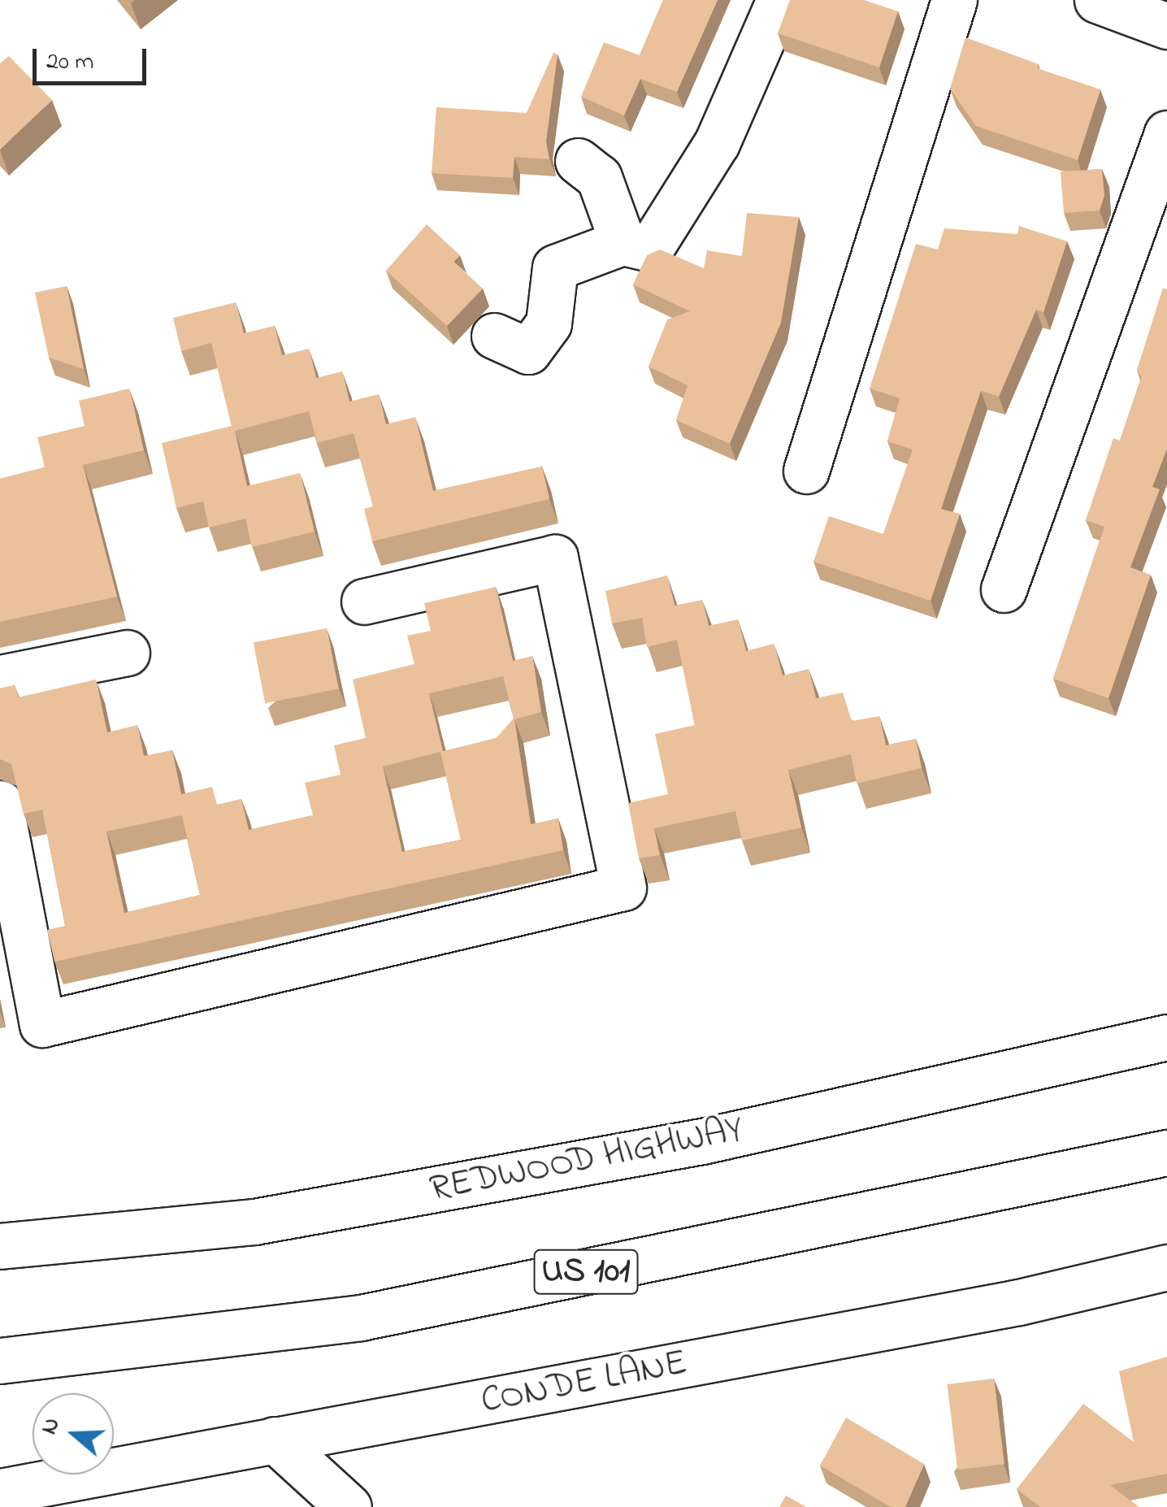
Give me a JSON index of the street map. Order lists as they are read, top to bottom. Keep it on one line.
{"streets":{"main road":["REDWOOD HIGHWAY","US 101","CONDE LANE"]},"scale_bar":"20 m","north":"left"}
